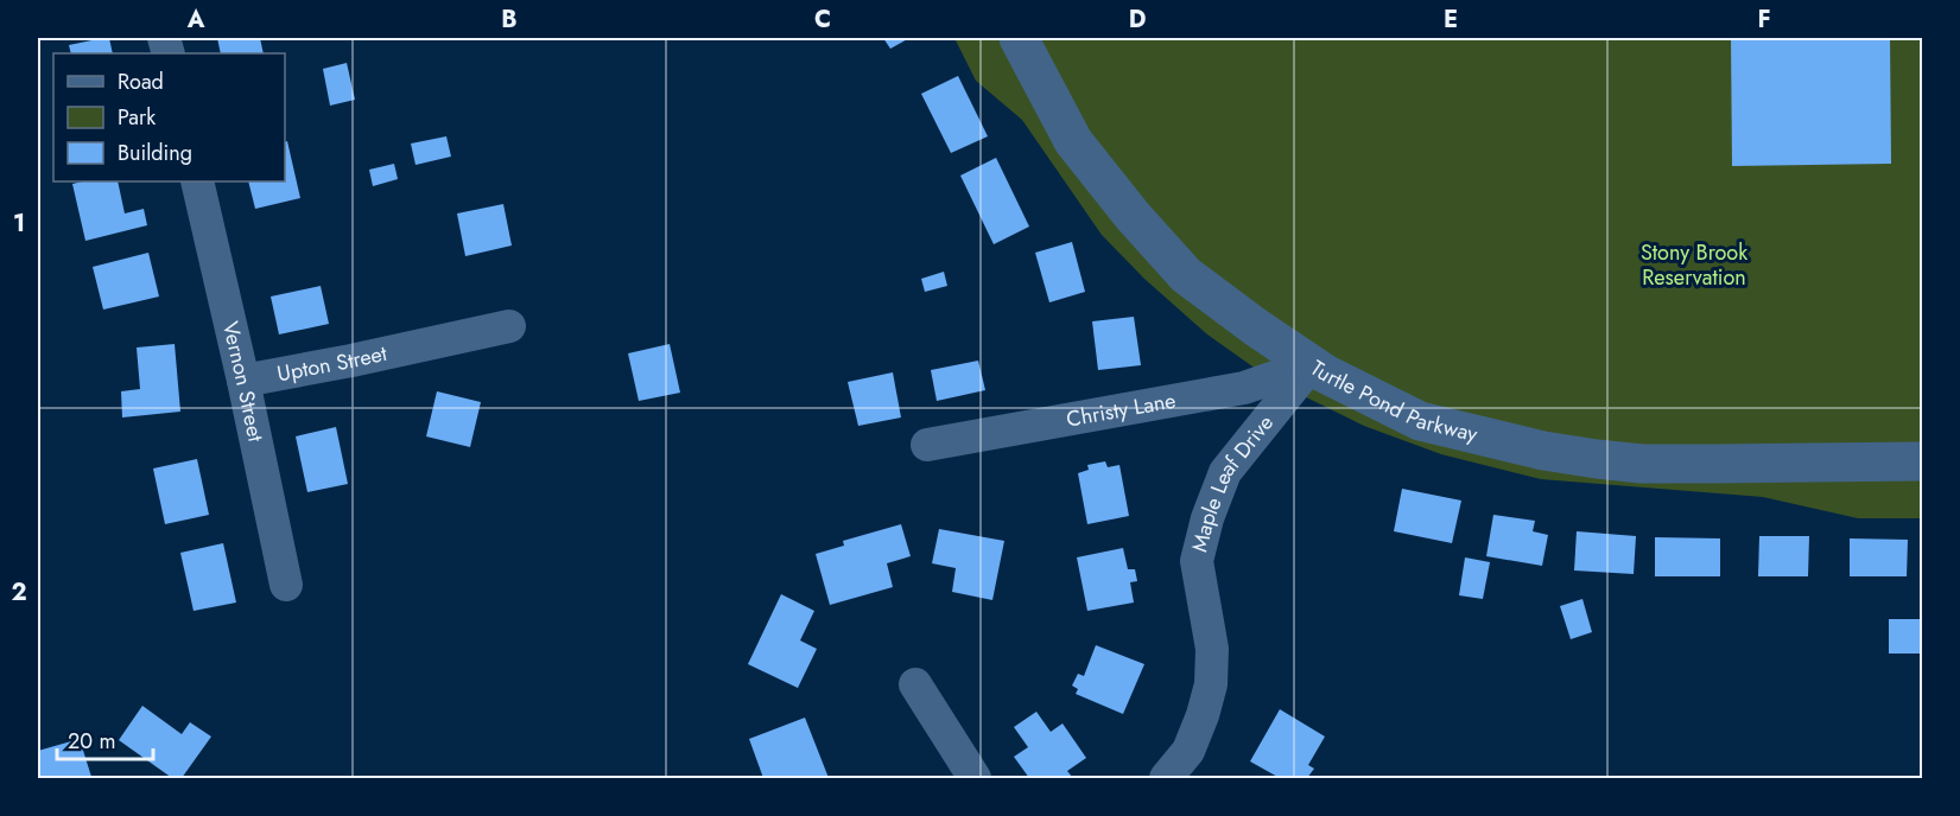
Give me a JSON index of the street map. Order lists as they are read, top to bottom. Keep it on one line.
{"streets":{"main road":["Turtle Pond Parkway"],"street":["Upton Street","Vernon Street","Christy Lane","Maple Leaf Drive"]},"crossings":[["Upton Street","Vernon Street"],["Turtle Pond Parkway","Christy Lane"],["Turtle Pond Parkway","Maple Leaf Drive"],["Christy Lane","Maple Leaf Drive"]],"parks":["Stony Brook Reservation"],"legend":["Road","Park","Building"],"scale_bar":"20 m","grid":{"columns":["A","B","C","D","E","F"],"rows":["1","2"]}}
